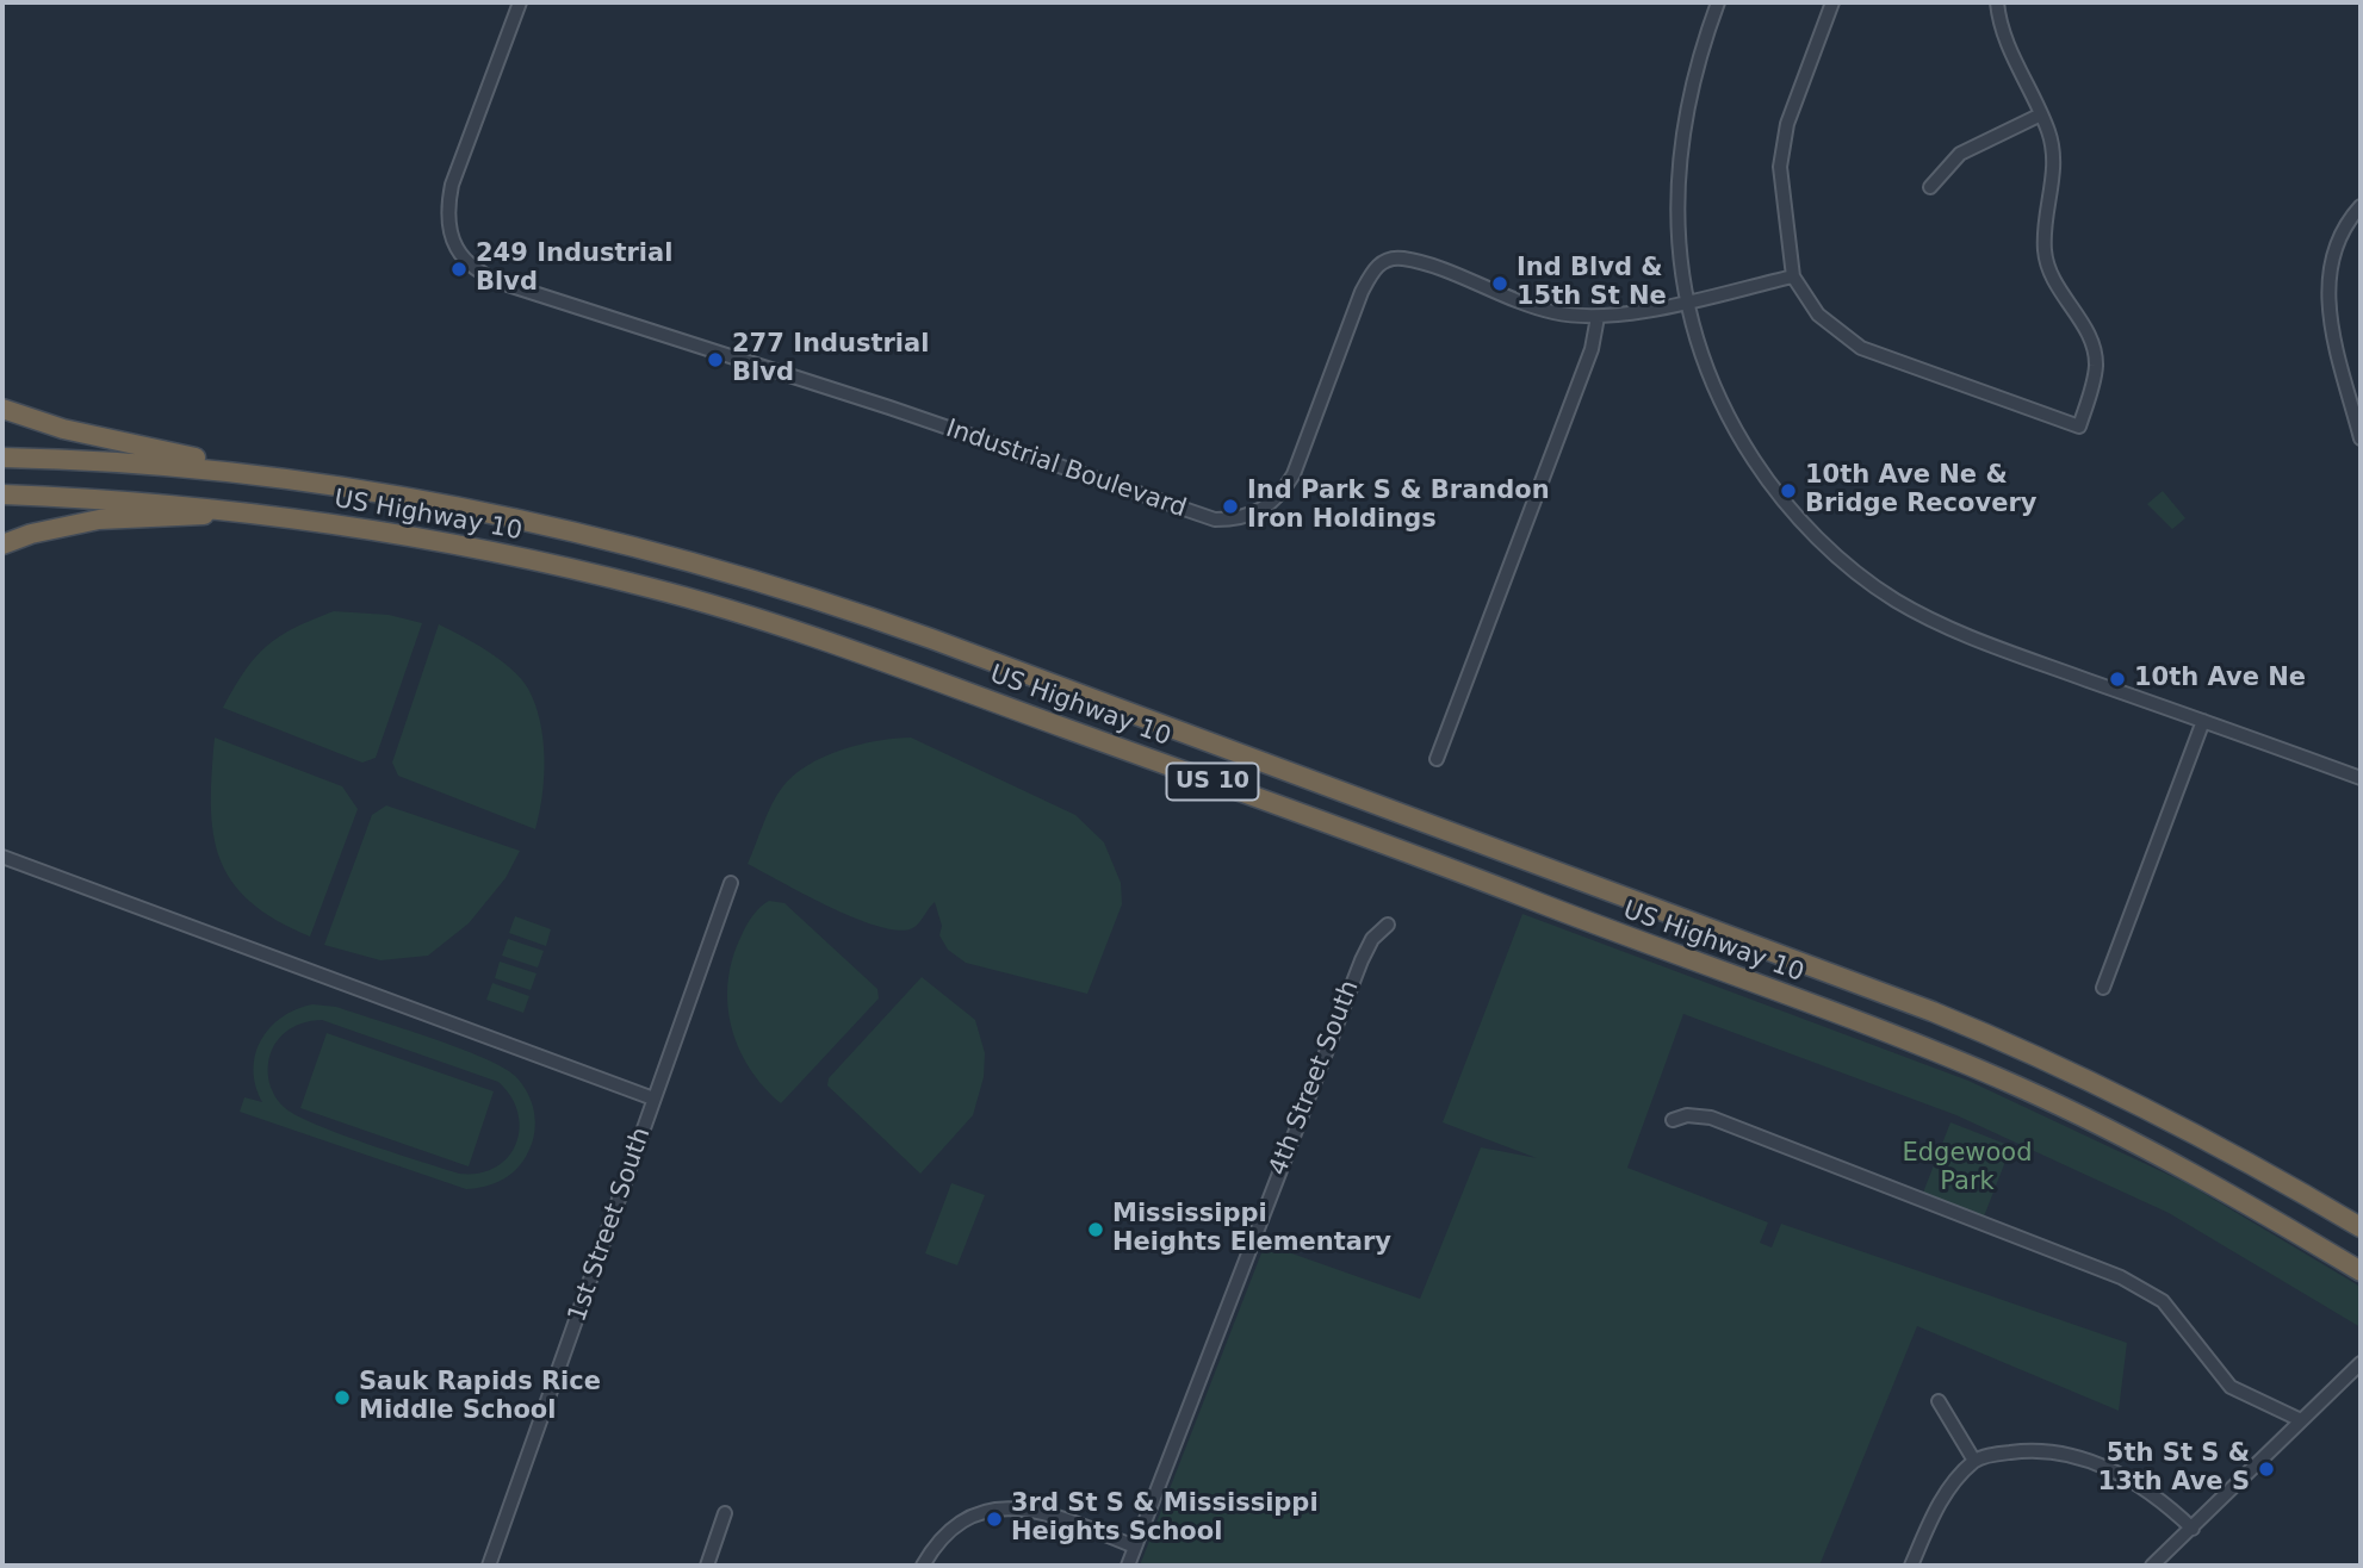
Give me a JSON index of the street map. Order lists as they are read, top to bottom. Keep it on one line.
{"streets":{"highway":["US Highway 10","US 10"],"street":["Industrial Boulevard","4th Street South","1st Street South"]},"parks":["Edgewood Park"],"places":["249 Industrial Blvd","Ind Blvd & 15th St Ne","277 Industrial Blvd","10th Ave Ne & Bridge Recovery","Ind Park S & Brandon Iron Holdings","10th Ave Ne","Mississippi Heights Elementary","Sauk Rapids Rice Middle School","5th St S & 13th Ave S","3rd St S & Mississippi Heights School"]}
